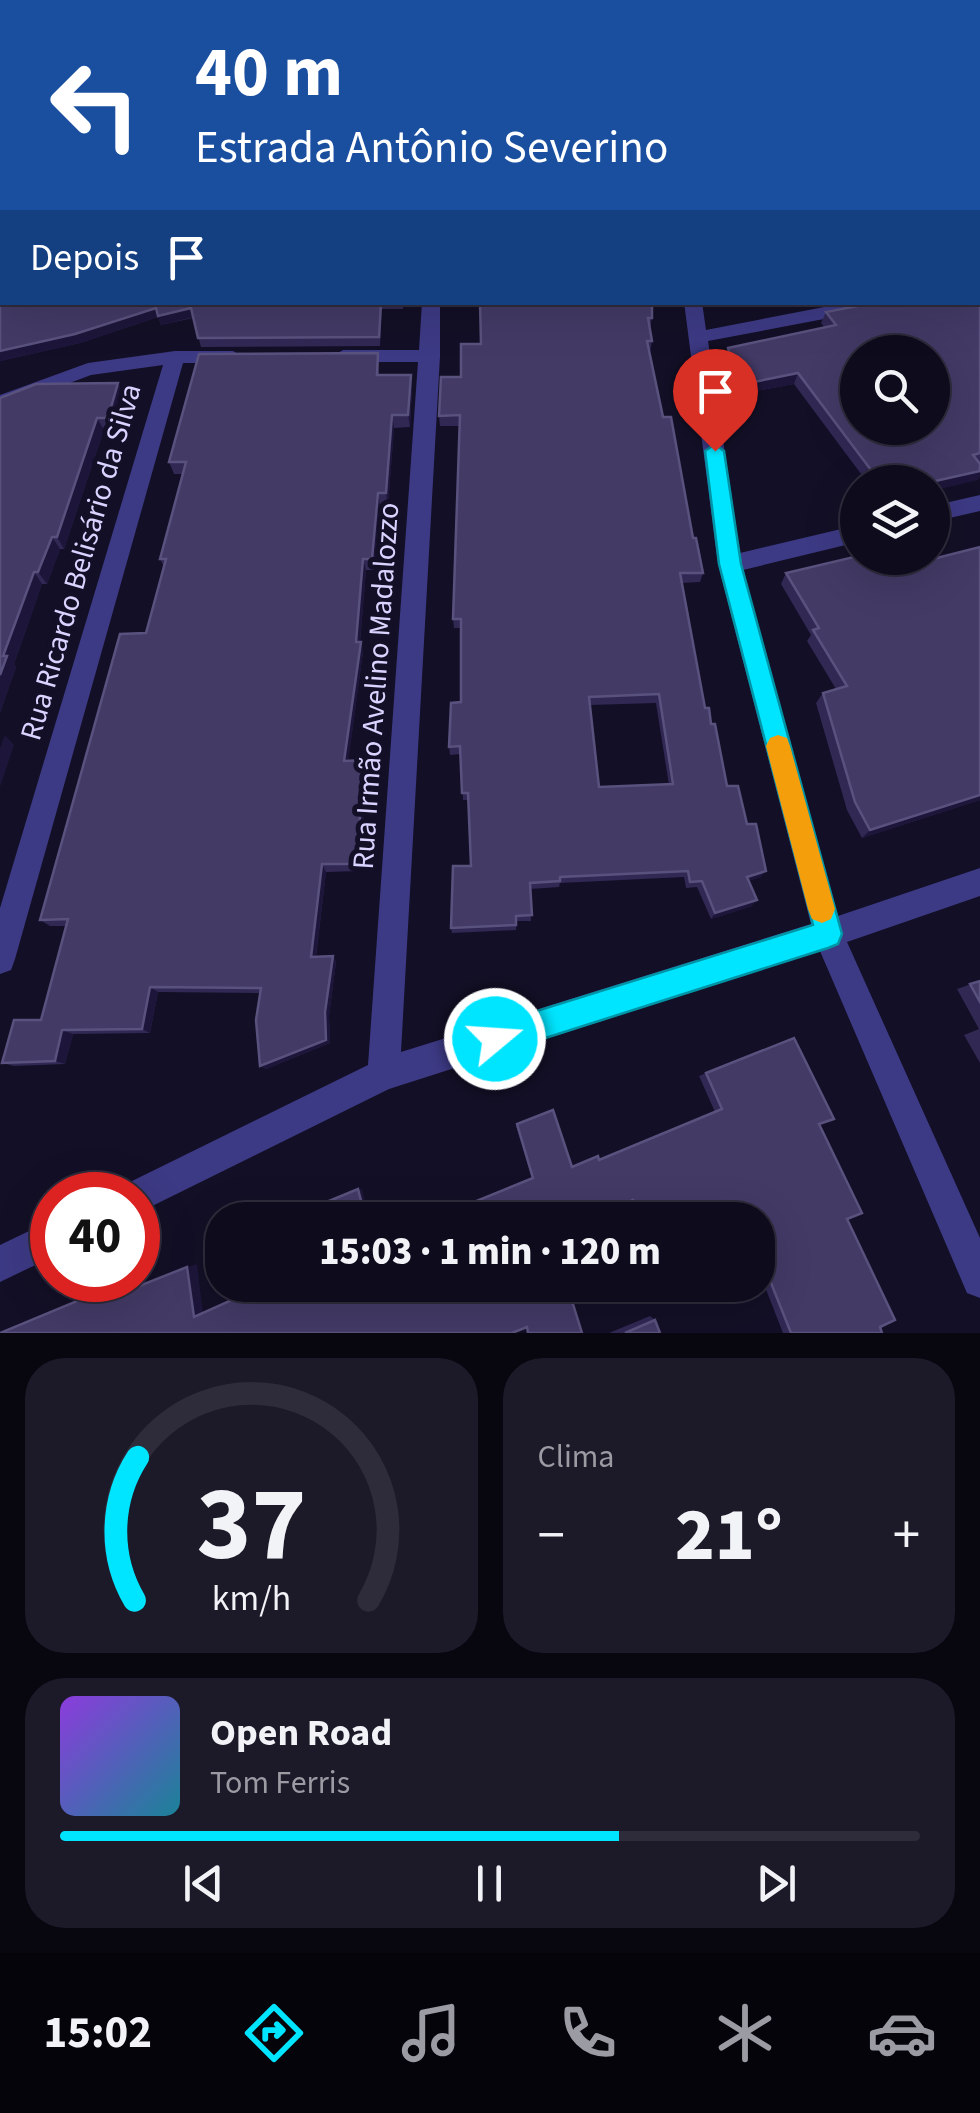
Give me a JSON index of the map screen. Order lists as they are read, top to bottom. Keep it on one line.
{"streets":{"street":["Rua Ricardo Belisário da Silva","Rua Irmão Avelino Madalozzo"]},"page":{"turn":["40 m","Estrada Antônio Severino"],"then":"Depois","limit":"40","trip":"15:03 · 1 min · 120 m","tile":"Clima","heat":["−","21°","+"],"song":["Open Road","Tom Ferris"],"tabs":"15:02","gauge":["37","km/h"]}}
